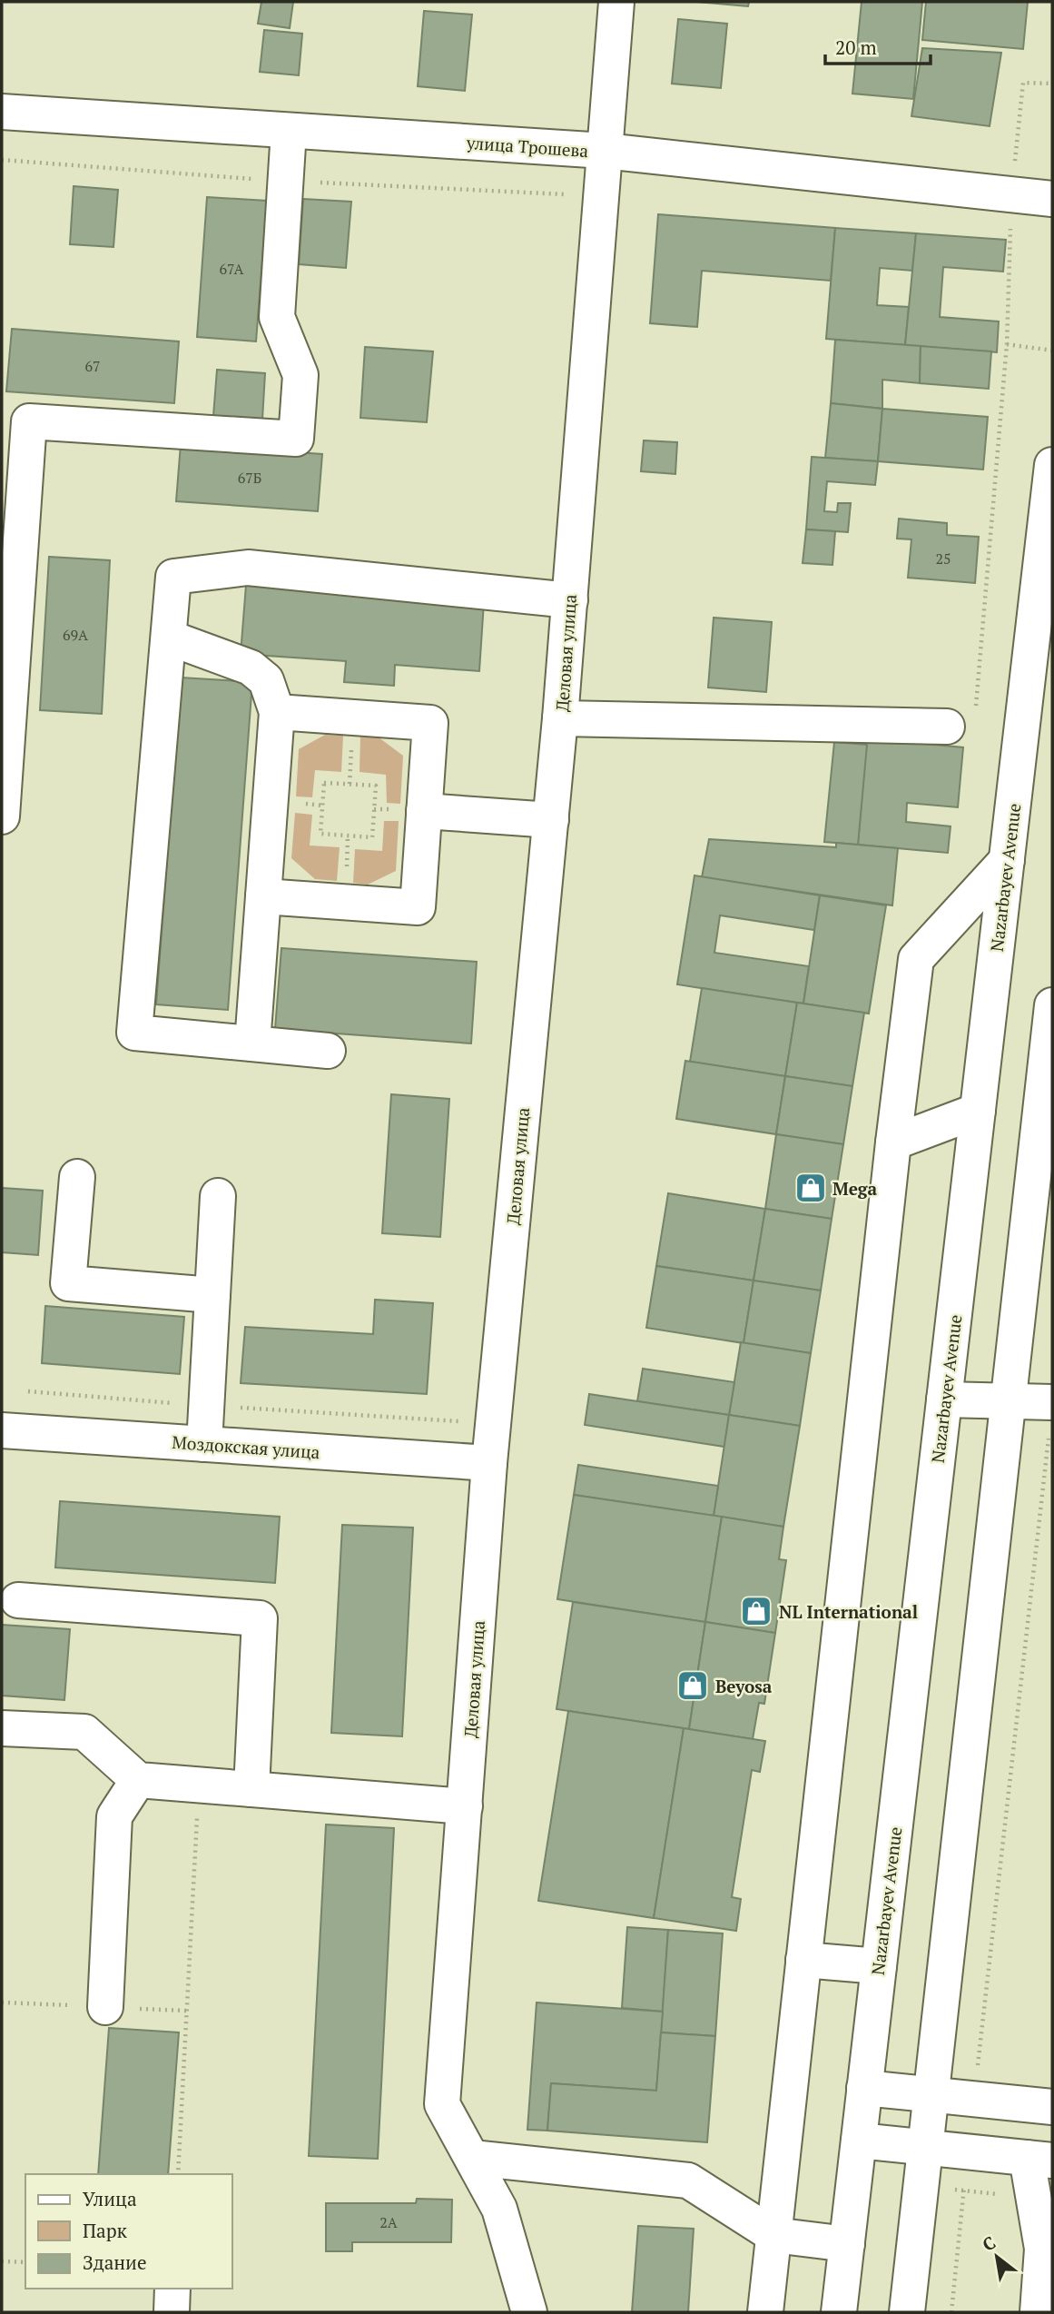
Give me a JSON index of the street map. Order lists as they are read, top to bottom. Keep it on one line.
{"streets":{"street":["улица Трошева","Деловая улица","Nazarbayev Avenue","Моздокская улица"]},"crossings":[["улица Трошева","Деловая улица"],["Деловая улица","Моздокская улица"]],"places":{"shop":["Mega","NL International","Beyosa"]},"house_numbers":["67А","67","67Б","25","69А","2А"],"legend":["Улица","Парк","Здание"],"scale_bar":"20 m","north":"top left"}
